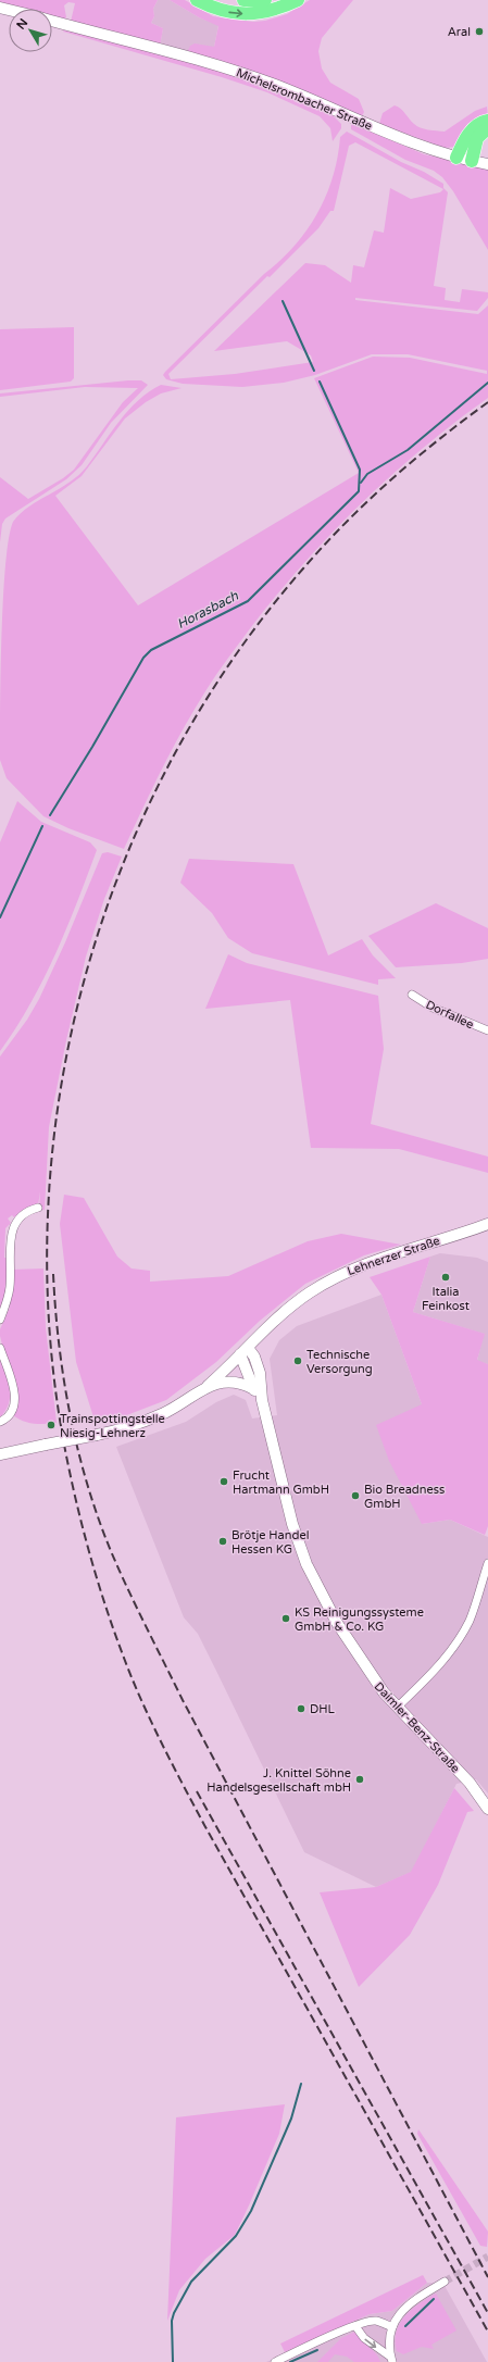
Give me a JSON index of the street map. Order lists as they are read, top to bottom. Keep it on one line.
{"streets":{"main road":["Michelsrombacher Straße","Lehnerzer Straße","Daimler-Benz-Straße"],"street":["Dorfallee"]},"crossings":[["Lehnerzer Straße","Daimler-Benz-Straße"]],"water":["Horasbach"],"places":["Aral","Italia Feinkost","Technische Versorgung","Trainspottingstelle Niesig-Lehnerz","Frucht Hartmann GmbH","Bio Breadness GmbH","Brötje Handel Hessen KG","KS Reinigungssysteme GmbH & Co. KG","DHL","J. Knittel Söhne Handelsgesellschaft mbH"],"north":"top left"}
